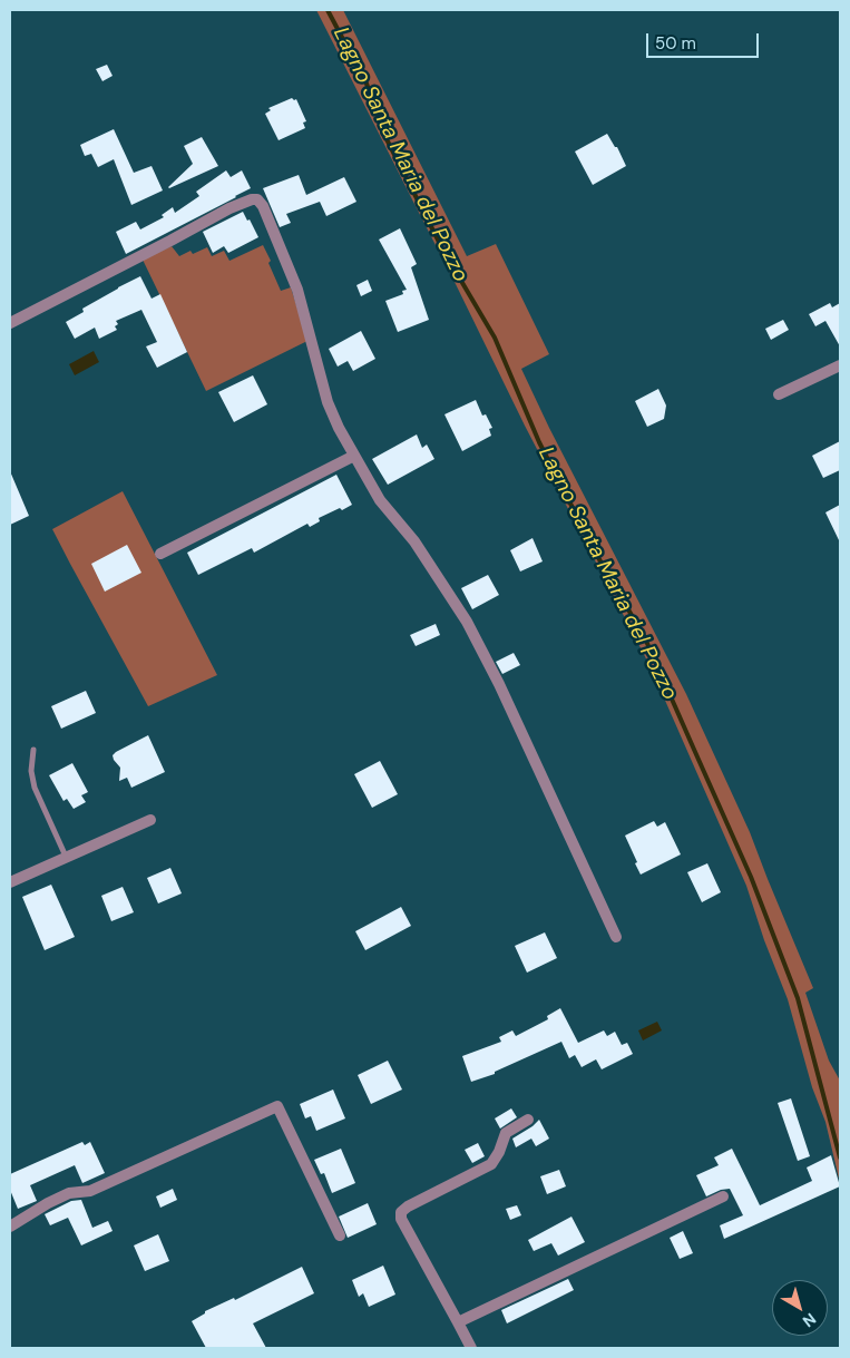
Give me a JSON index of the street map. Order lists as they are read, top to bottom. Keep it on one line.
{"water":["Lagno Santa Maria del Pozzo"],"scale_bar":"50 m","north":"bottom right"}
